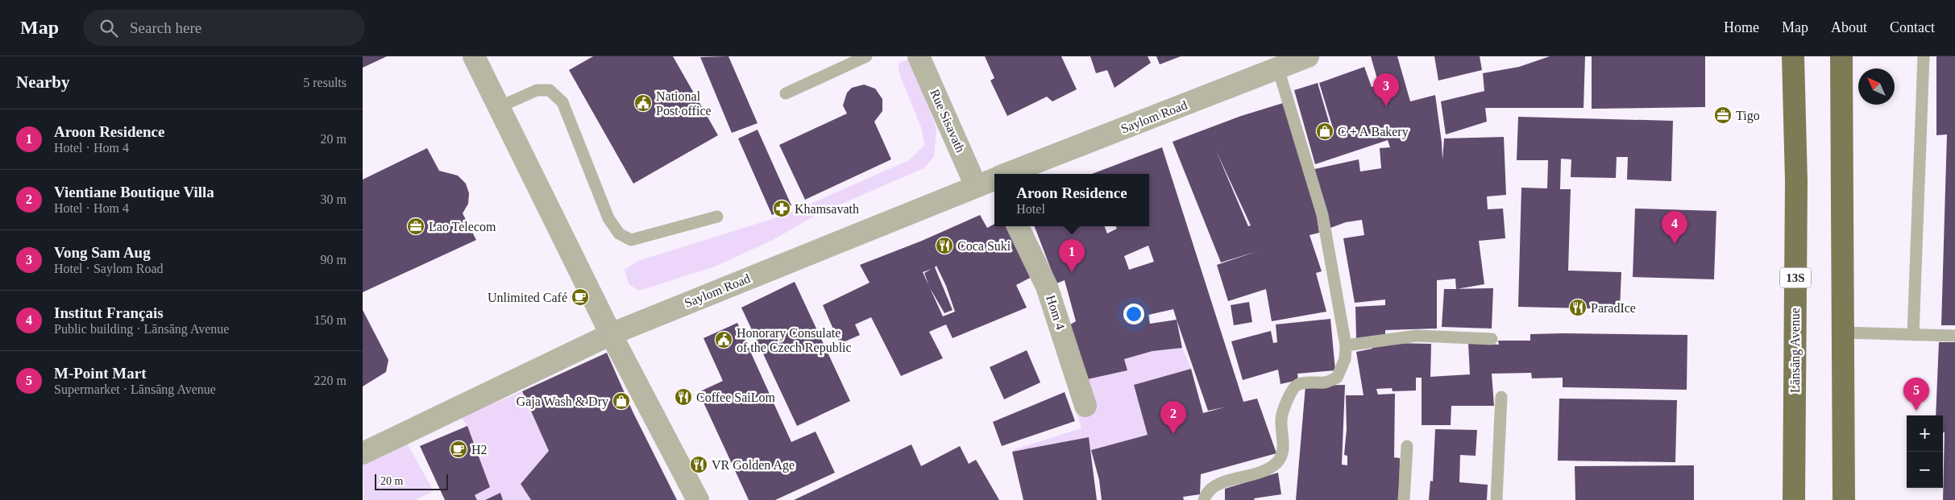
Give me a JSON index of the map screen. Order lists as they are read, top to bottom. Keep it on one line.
{"streets":{"highway":["13S","Lānsāng Avenue"],"street":["Saylom Road","Rue Sisavath","Hom 4"]},"crossings":[["Saylom Road","Rue Sisavath"]],"places":{"public building":["National Post office","Honorary Consulate of the Czech Republic"],"office":["Tigo","Lao Telecom"],"shop":["C + A Bakery","Gaja Wash & Dry"],"pharmacy":["Khamsavath"],"restaurant":["Coca Suki","ParadIce","Coffee SaiLom","VR Golden Age"],"cafe":["Unlimited Café","H2"]},"scale_bar":"20 m","north":"top left","page":{"header":"Map","search":"Search here","nav":["Home","Map","About","Contact"],"heading":["Nearby","5 results"],"pins":["3","4","1","5","2"],"list":[{"mark":"1","name":"Aroon Residence","note":"Hotel · Hom 4","value":"20 m"},{"mark":"2","name":"Vientiane Boutique Villa","note":"Hotel · Hom 4","value":"30 m"},{"mark":"3","name":"Vong Sam Aug","note":"Hotel · Saylom Road","value":"90 m"},{"mark":"4","name":"Institut Français","note":"Public building · Lānsāng Avenue","value":"150 m"},{"mark":"5","name":"M-Point Mart","note":"Supermarket · Lānsāng Avenue","value":"220 m"}],"popup":["Aroon Residence","Hotel"],"map_buttons":["+","−"],"scale":"20 m"}}
